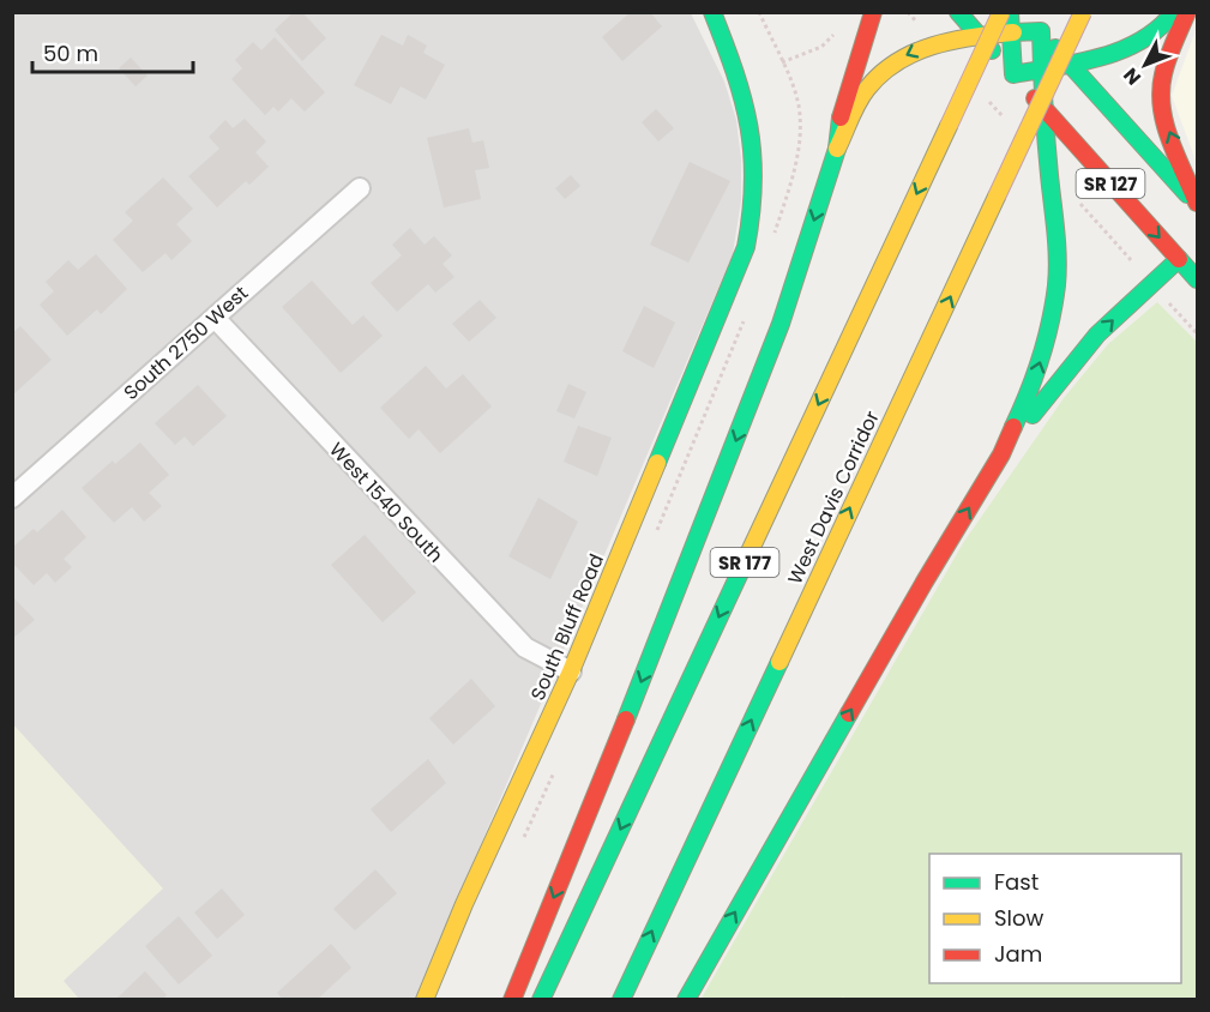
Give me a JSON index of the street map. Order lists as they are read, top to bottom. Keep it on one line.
{"streets":{"main road":["SR 127","West Davis Corridor","SR 177","South Bluff Road"],"street":["South 2750 West","West 1540 South"]},"crossings":[["South 2750 West","West 1540 South"],["West 1540 South","South Bluff Road"]],"legend":["Fast","Slow","Jam"],"scale_bar":"50 m","north":"bottom left"}
